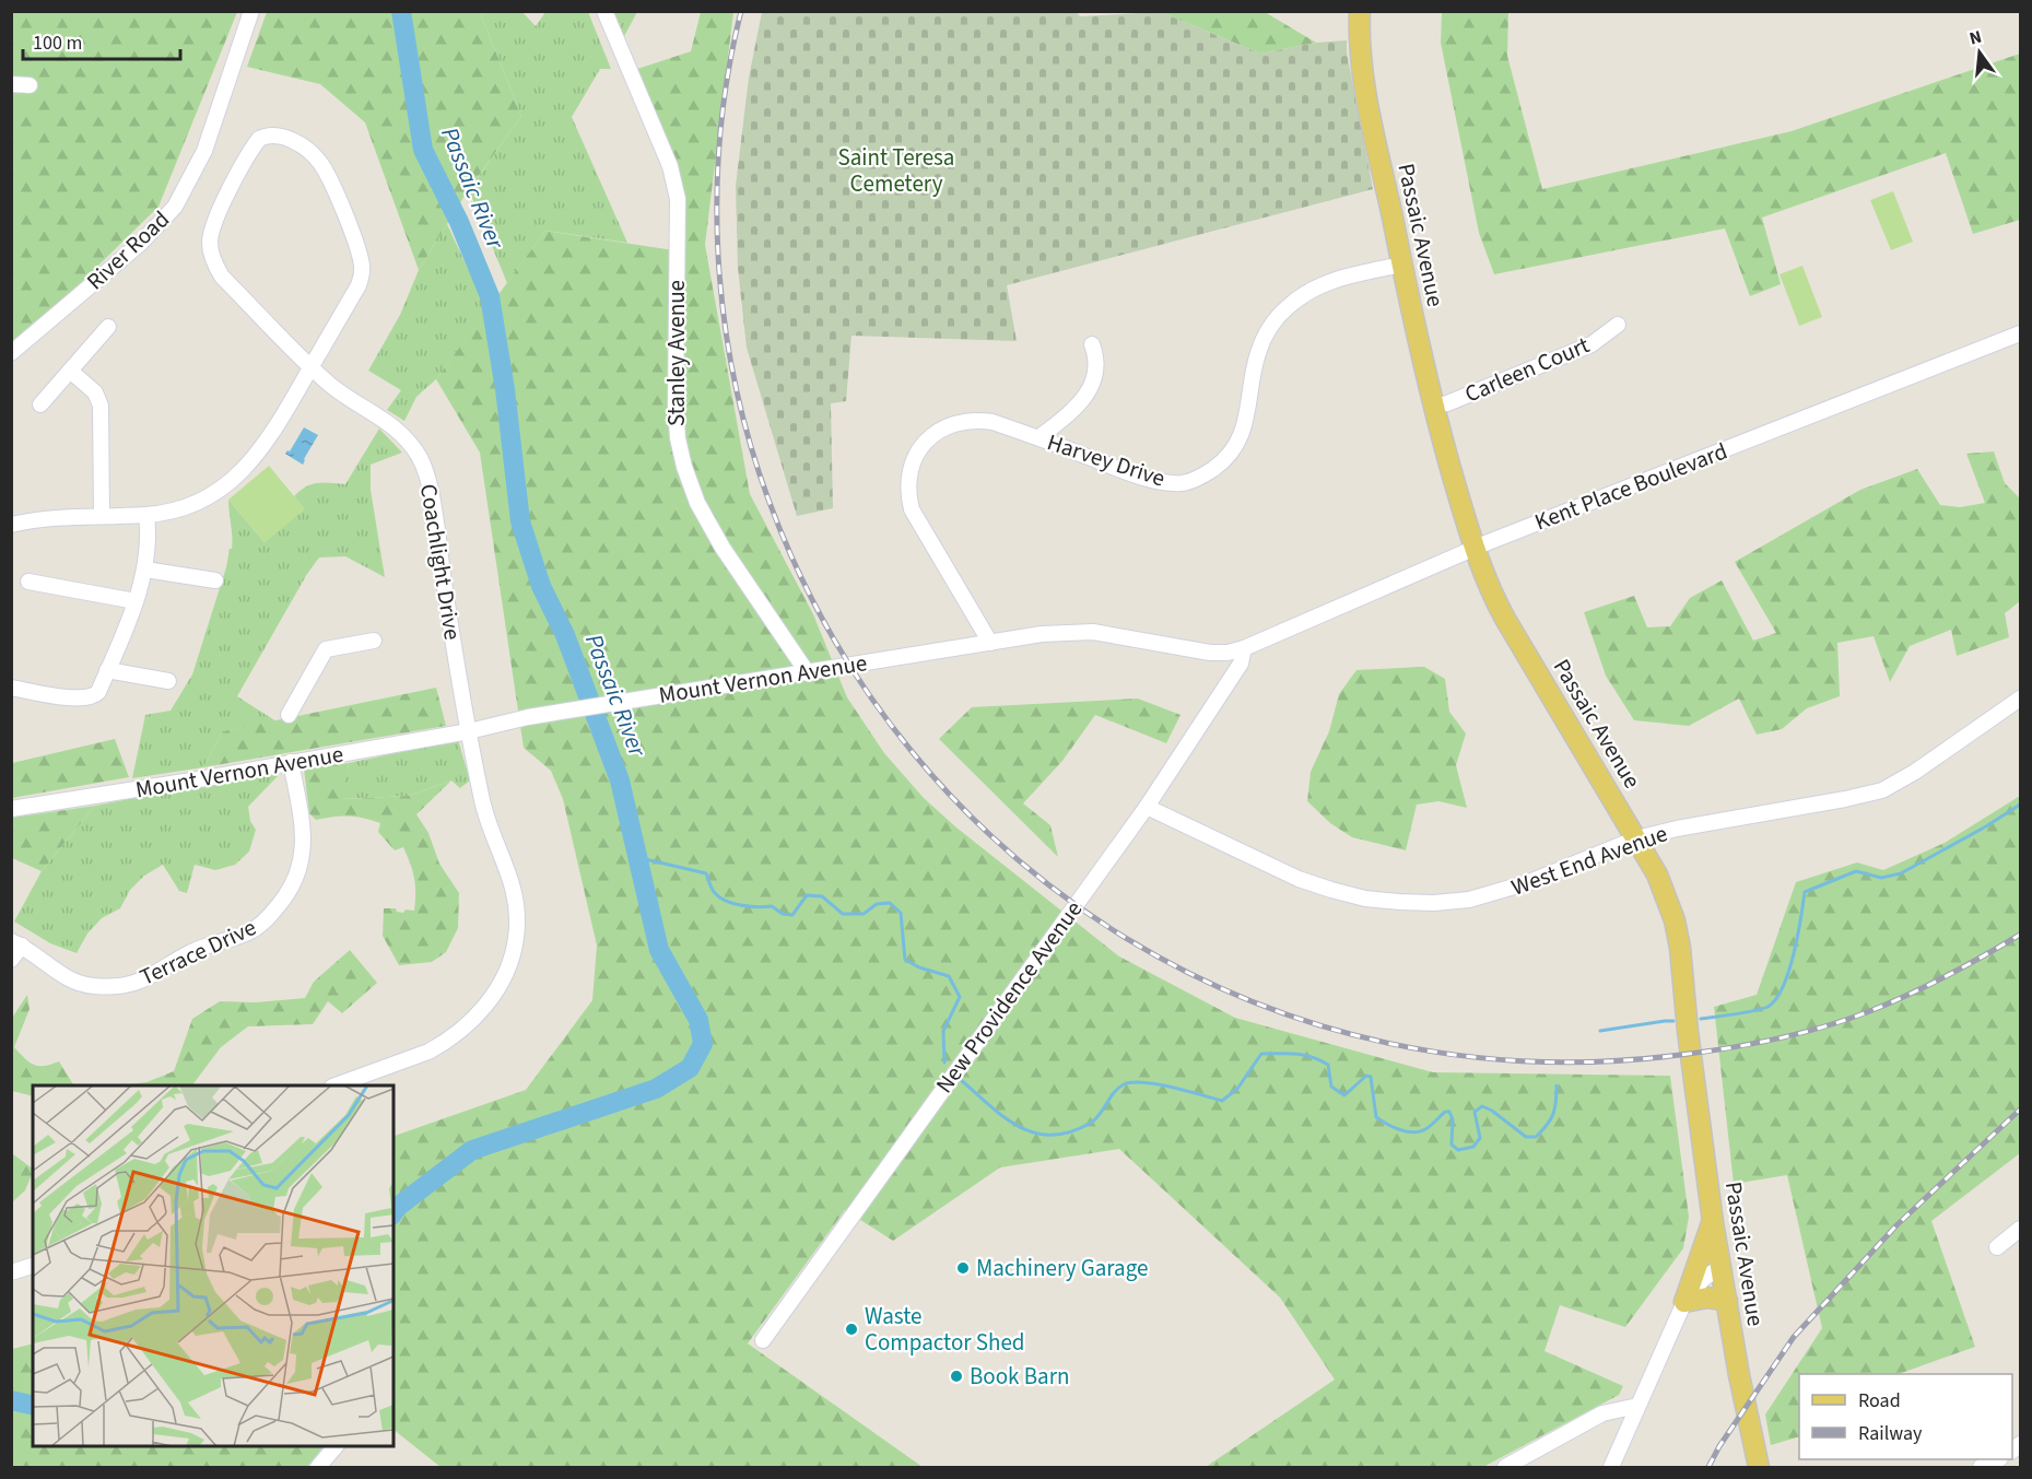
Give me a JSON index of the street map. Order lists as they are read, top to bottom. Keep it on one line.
{"streets":{"main road":["Passaic Avenue"],"street":["River Road","Stanley Avenue","Carleen Court","Harvey Drive","Kent Place Boulevard","Coachlight Drive","Mount Vernon Avenue","West End Avenue","Terrace Drive","New Providence Avenue"]},"crossings":[["Passaic Avenue","Carleen Court"],["Passaic Avenue","Harvey Drive"],["Passaic Avenue","Kent Place Boulevard"],["Passaic Avenue","West End Avenue"],["Stanley Avenue","Mount Vernon Avenue"],["Harvey Drive","Mount Vernon Avenue"],["Kent Place Boulevard","Mount Vernon Avenue"],["Kent Place Boulevard","New Providence Avenue"],["Coachlight Drive","Mount Vernon Avenue"],["Mount Vernon Avenue","Terrace Drive"],["Mount Vernon Avenue","New Providence Avenue"],["West End Avenue","New Providence Avenue"]],"water":["Passaic River"],"parks":["Saint Teresa Cemetery"],"places":["Machinery Garage","Waste Compactor Shed","Book Barn"],"legend":["Road","Railway"],"scale_bar":"100 m","north":"top"}
